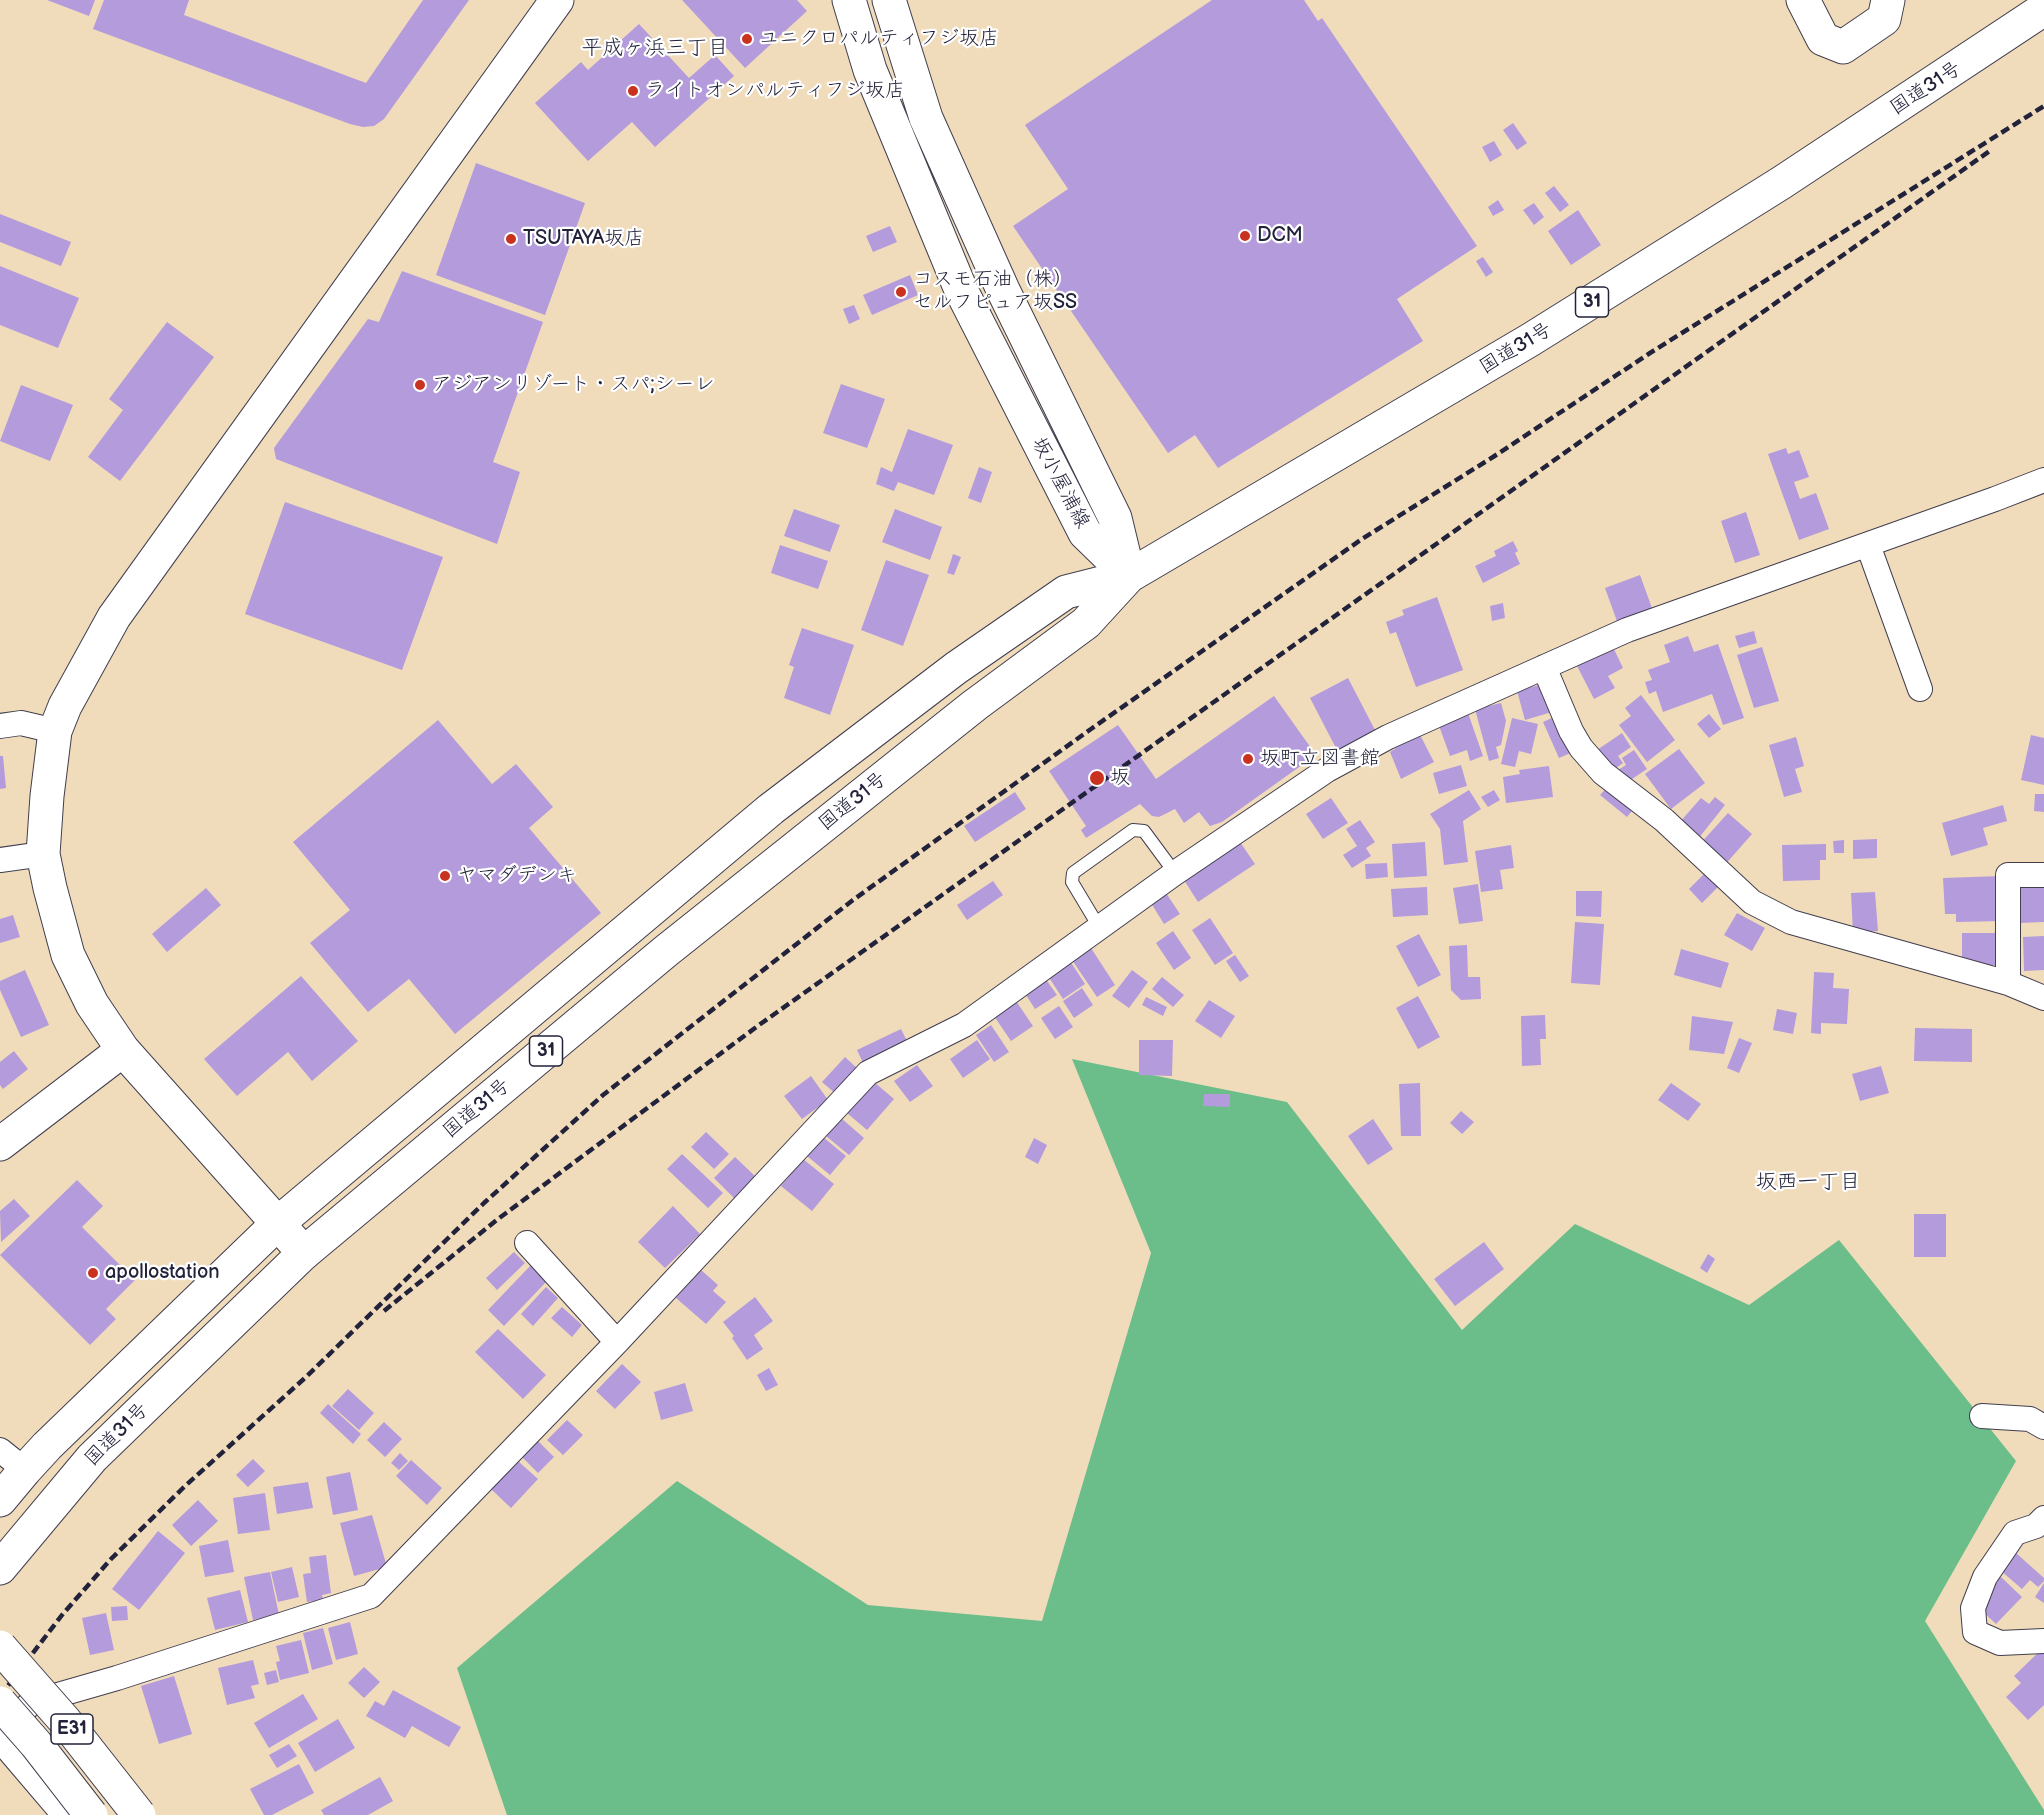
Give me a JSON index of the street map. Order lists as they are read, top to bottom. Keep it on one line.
{"streets":{"main road":["国道31号","31","坂小屋浦線","E31"]},"crossings":[["国道31号","坂小屋浦線"]],"districts":["平成ヶ浜三丁目","坂西一丁目"],"places":["ユニクロパルティフジ坂店","ライトオンパルティフジ坂店","DCM","TSUTAYA坂店","コスモ石油（株） セルフピュア坂SS","アジアンリゾート・スパ;シーレ","坂町立図書館","坂","ヤマダデンキ","apollostation"]}
